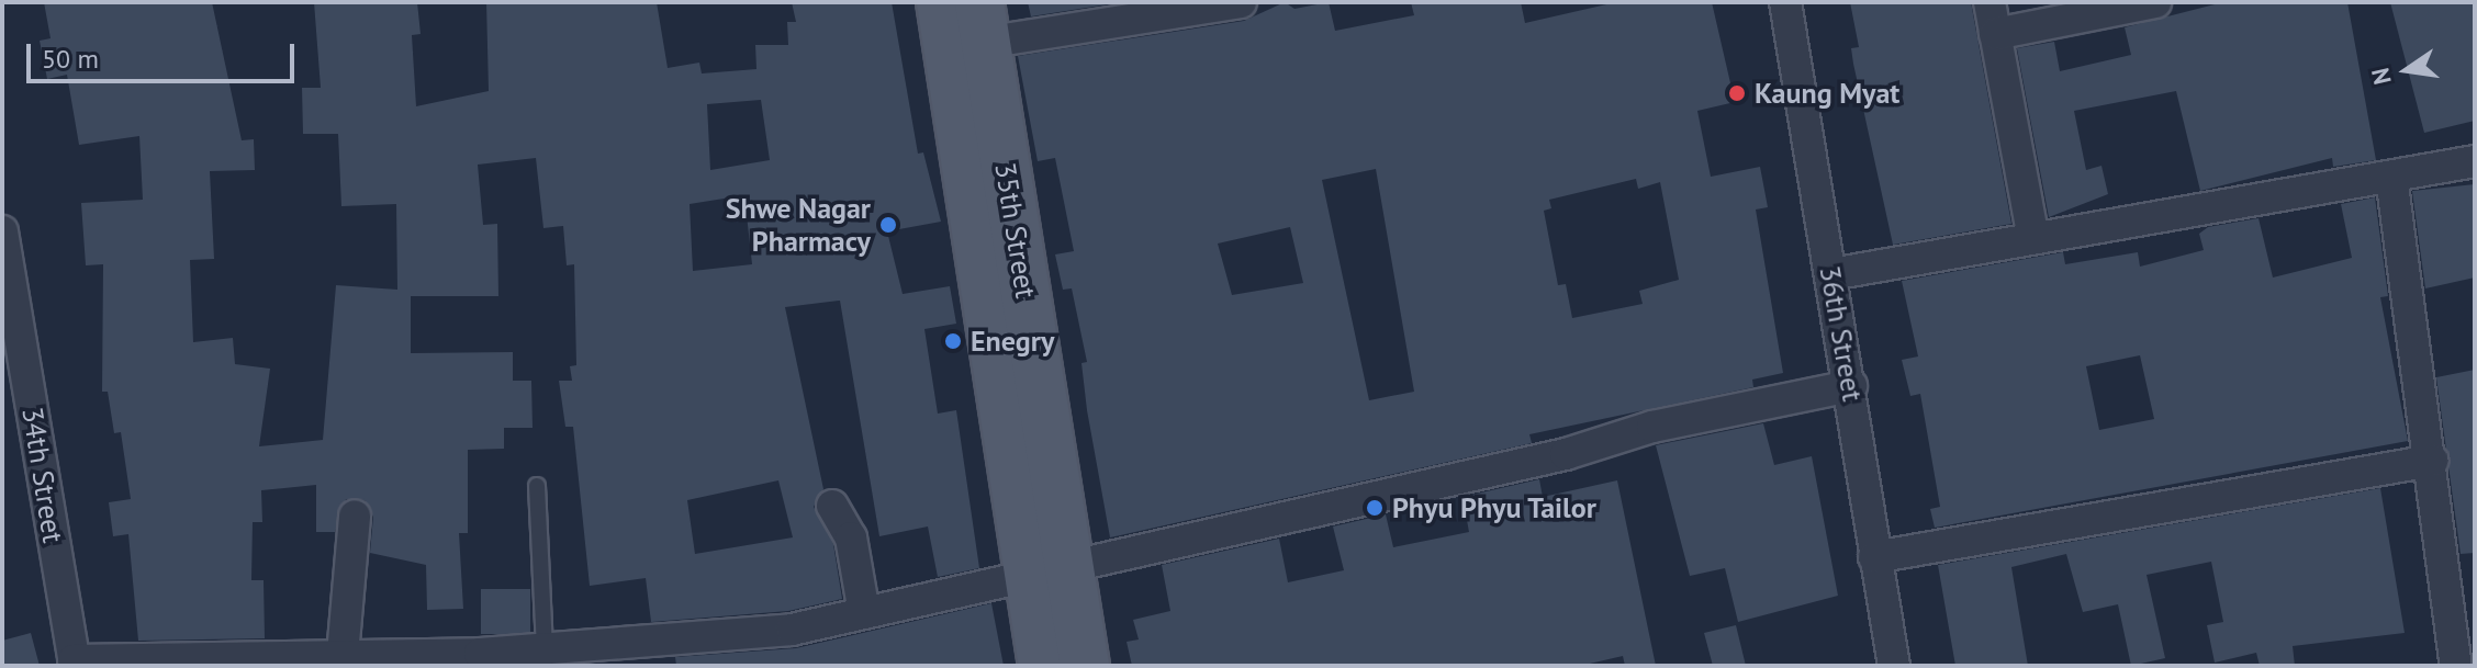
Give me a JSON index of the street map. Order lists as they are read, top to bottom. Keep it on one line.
{"streets":{"main road":["35th Street"],"street":["36th Street","34th Street"]},"places":["Kaung Myat","Shwe Nagar Pharmacy","Enegry","Phyu Phyu Tailor"],"scale_bar":"50 m","north":"left"}
